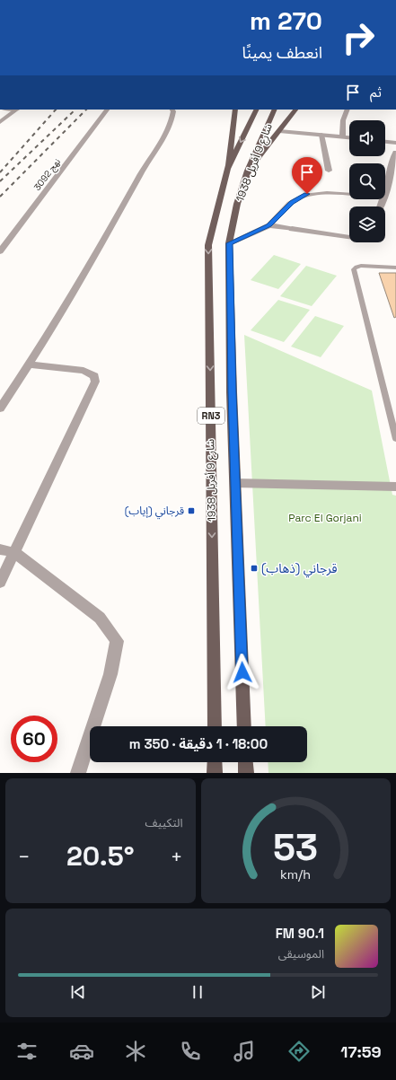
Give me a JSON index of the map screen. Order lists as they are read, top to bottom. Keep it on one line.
{"streets":{"main road":["شارع 9 أفريل 1938","RN3"],"street":["نهج 3092"]},"parks":["Parc El Gorjani"],"places":{"transit":["قرجاني (إياب)","قرجاني (ذهاب)"]},"page":{"turn":["270 m","انعطف يمينًا"],"then":"ثم","limit":"60","trip":"18:00 · 1 دقيقة · 350 m","tile":"التكييف","heat":["−","20.5°","+"],"song":["90.1 FM","الموسيقى"],"tabs":"17:59","gauge":["53","km/h"]}}
